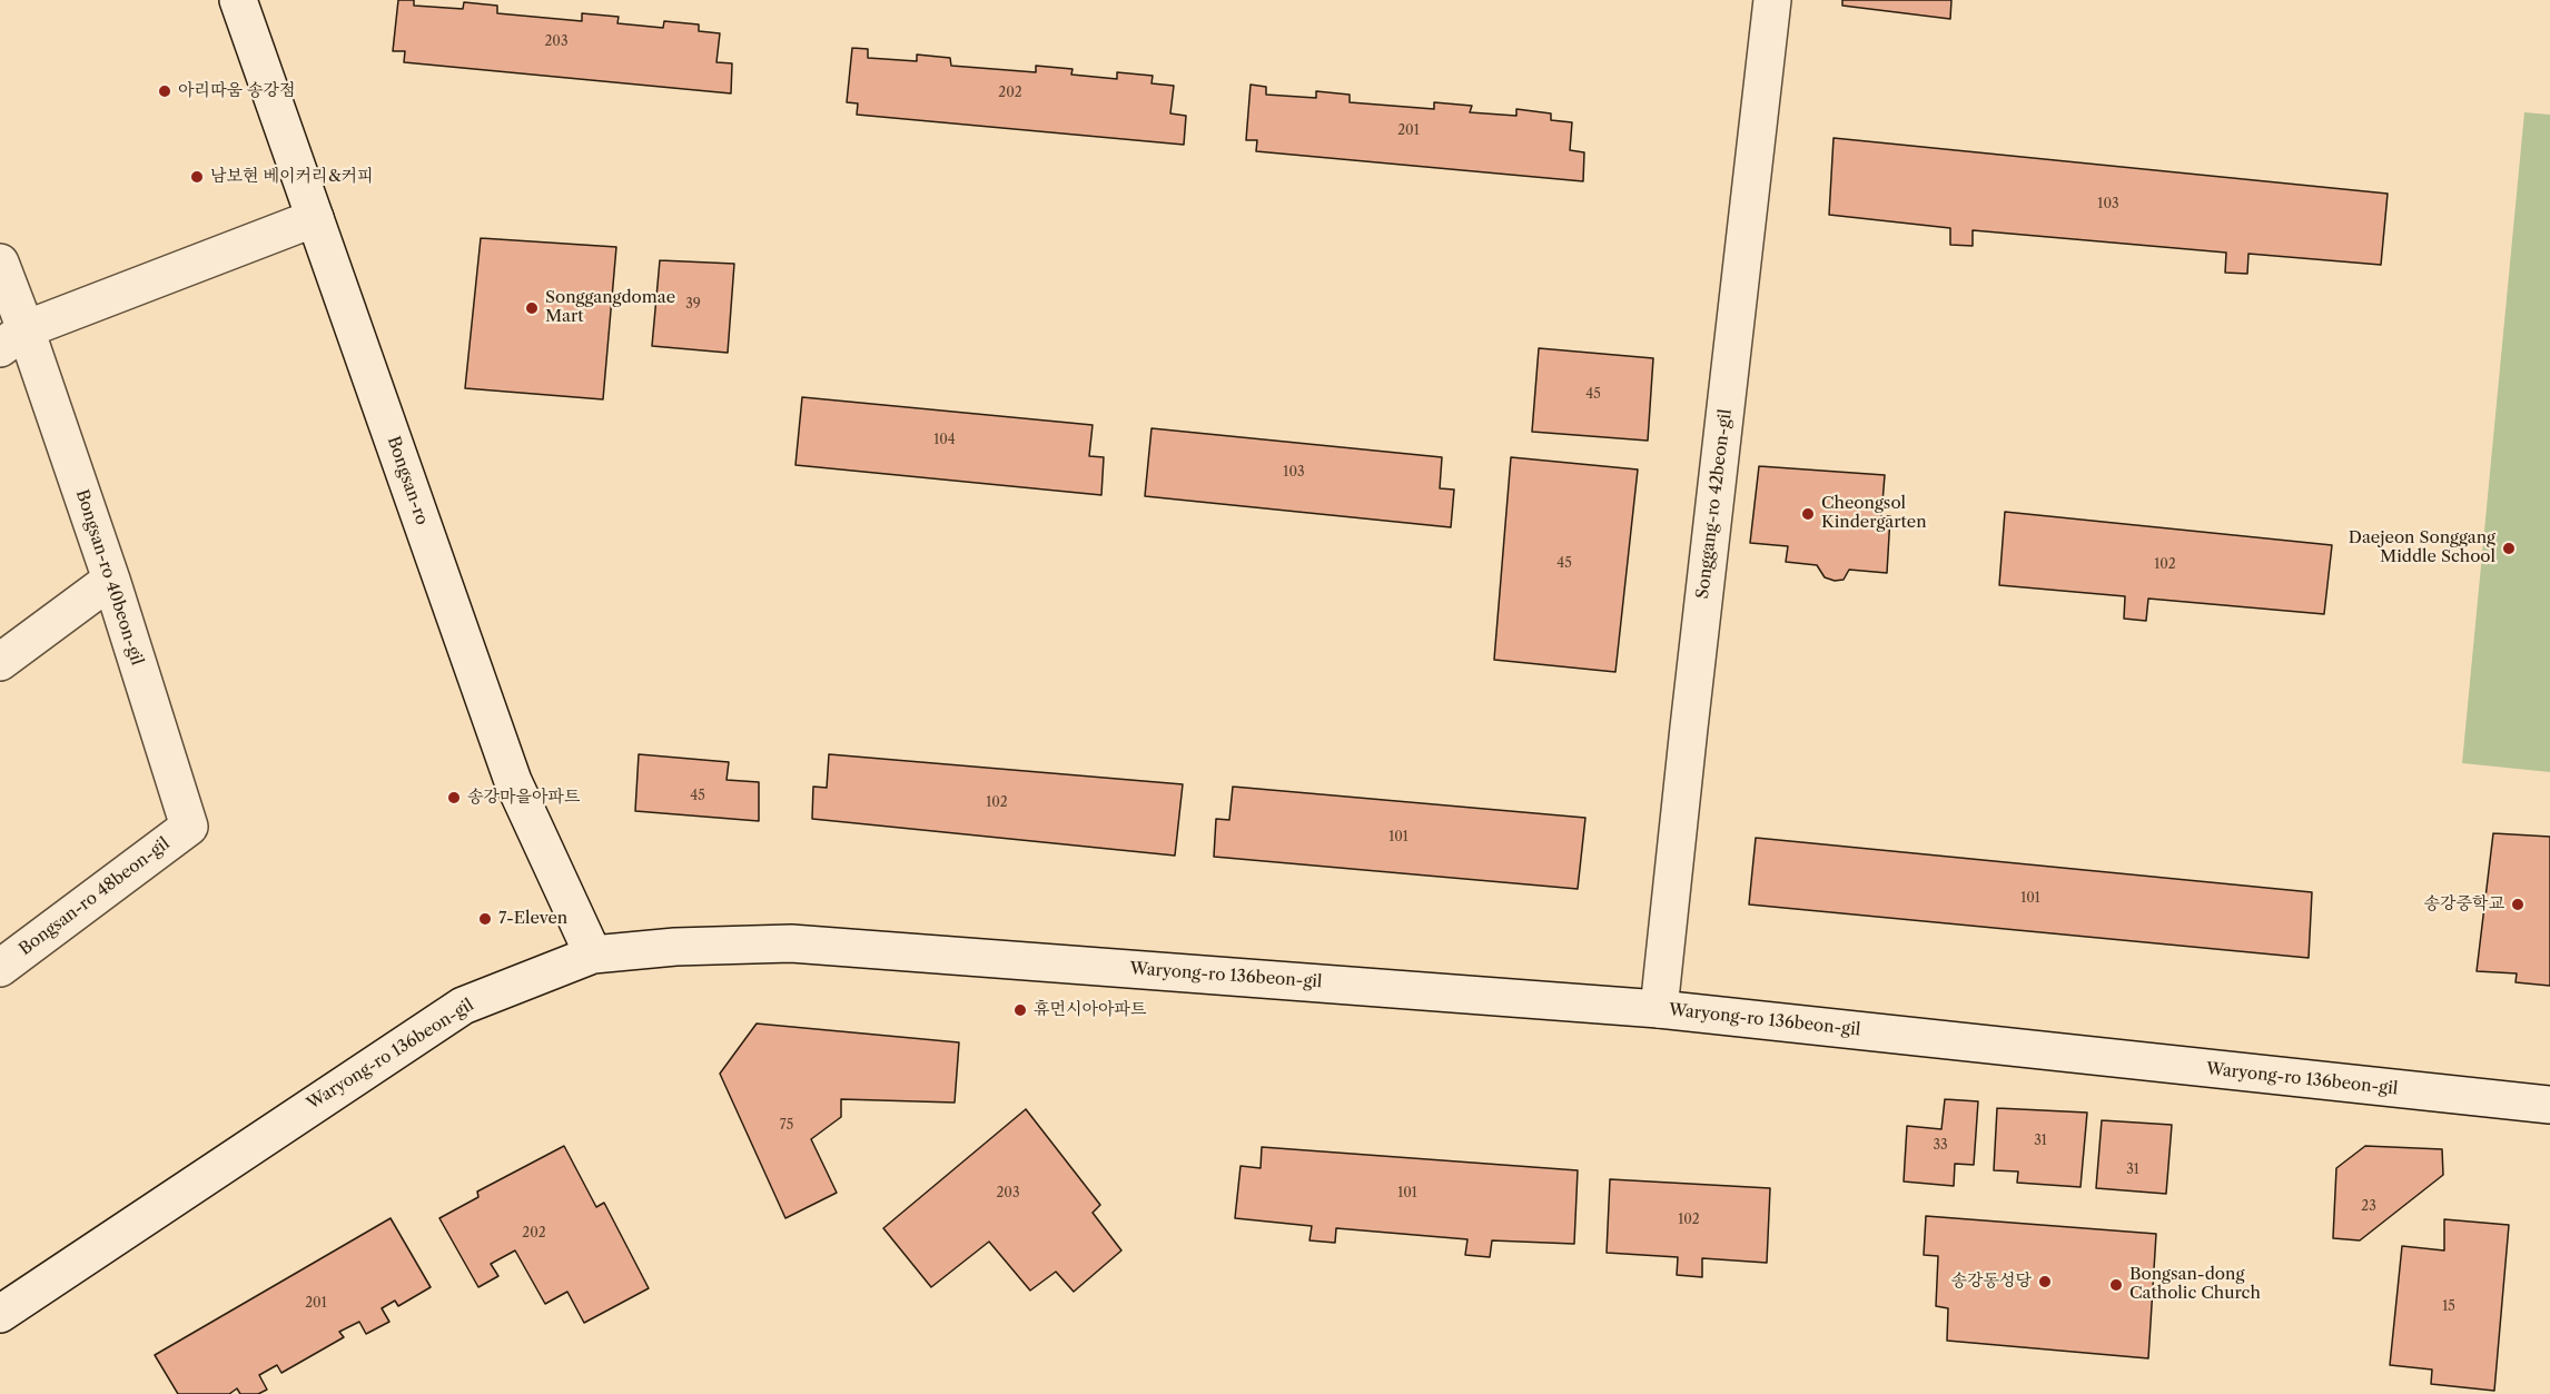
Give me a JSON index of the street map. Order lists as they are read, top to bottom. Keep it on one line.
{"streets":{"main road":["Bongsan-ro","Songgang-ro 42beon-gil","Bongsan-ro 40beon-gil","Bongsan-ro 48beon-gil","Waryong-ro 136beon-gil"]},"crossings":[["Bongsan-ro","Waryong-ro 136beon-gil"],["Songgang-ro 42beon-gil","Waryong-ro 136beon-gil"],["Bongsan-ro 40beon-gil","Bongsan-ro 48beon-gil"]],"places":["아리따움 송강점","남보현 베이커리&커피","Songgangdomae Mart","Cheongsol Kindergarten","Daejeon Songgang Middle School","송강마을아파트","송강중학교","7-Eleven","휴먼시아아파트","송강동성당","Bongsan-dong Catholic Church"],"house_numbers":["203","202","201","103","39","45","104","103","45","102","45","102","101","101","75","31","33","31","203","101","23","102","202","201","15"]}
